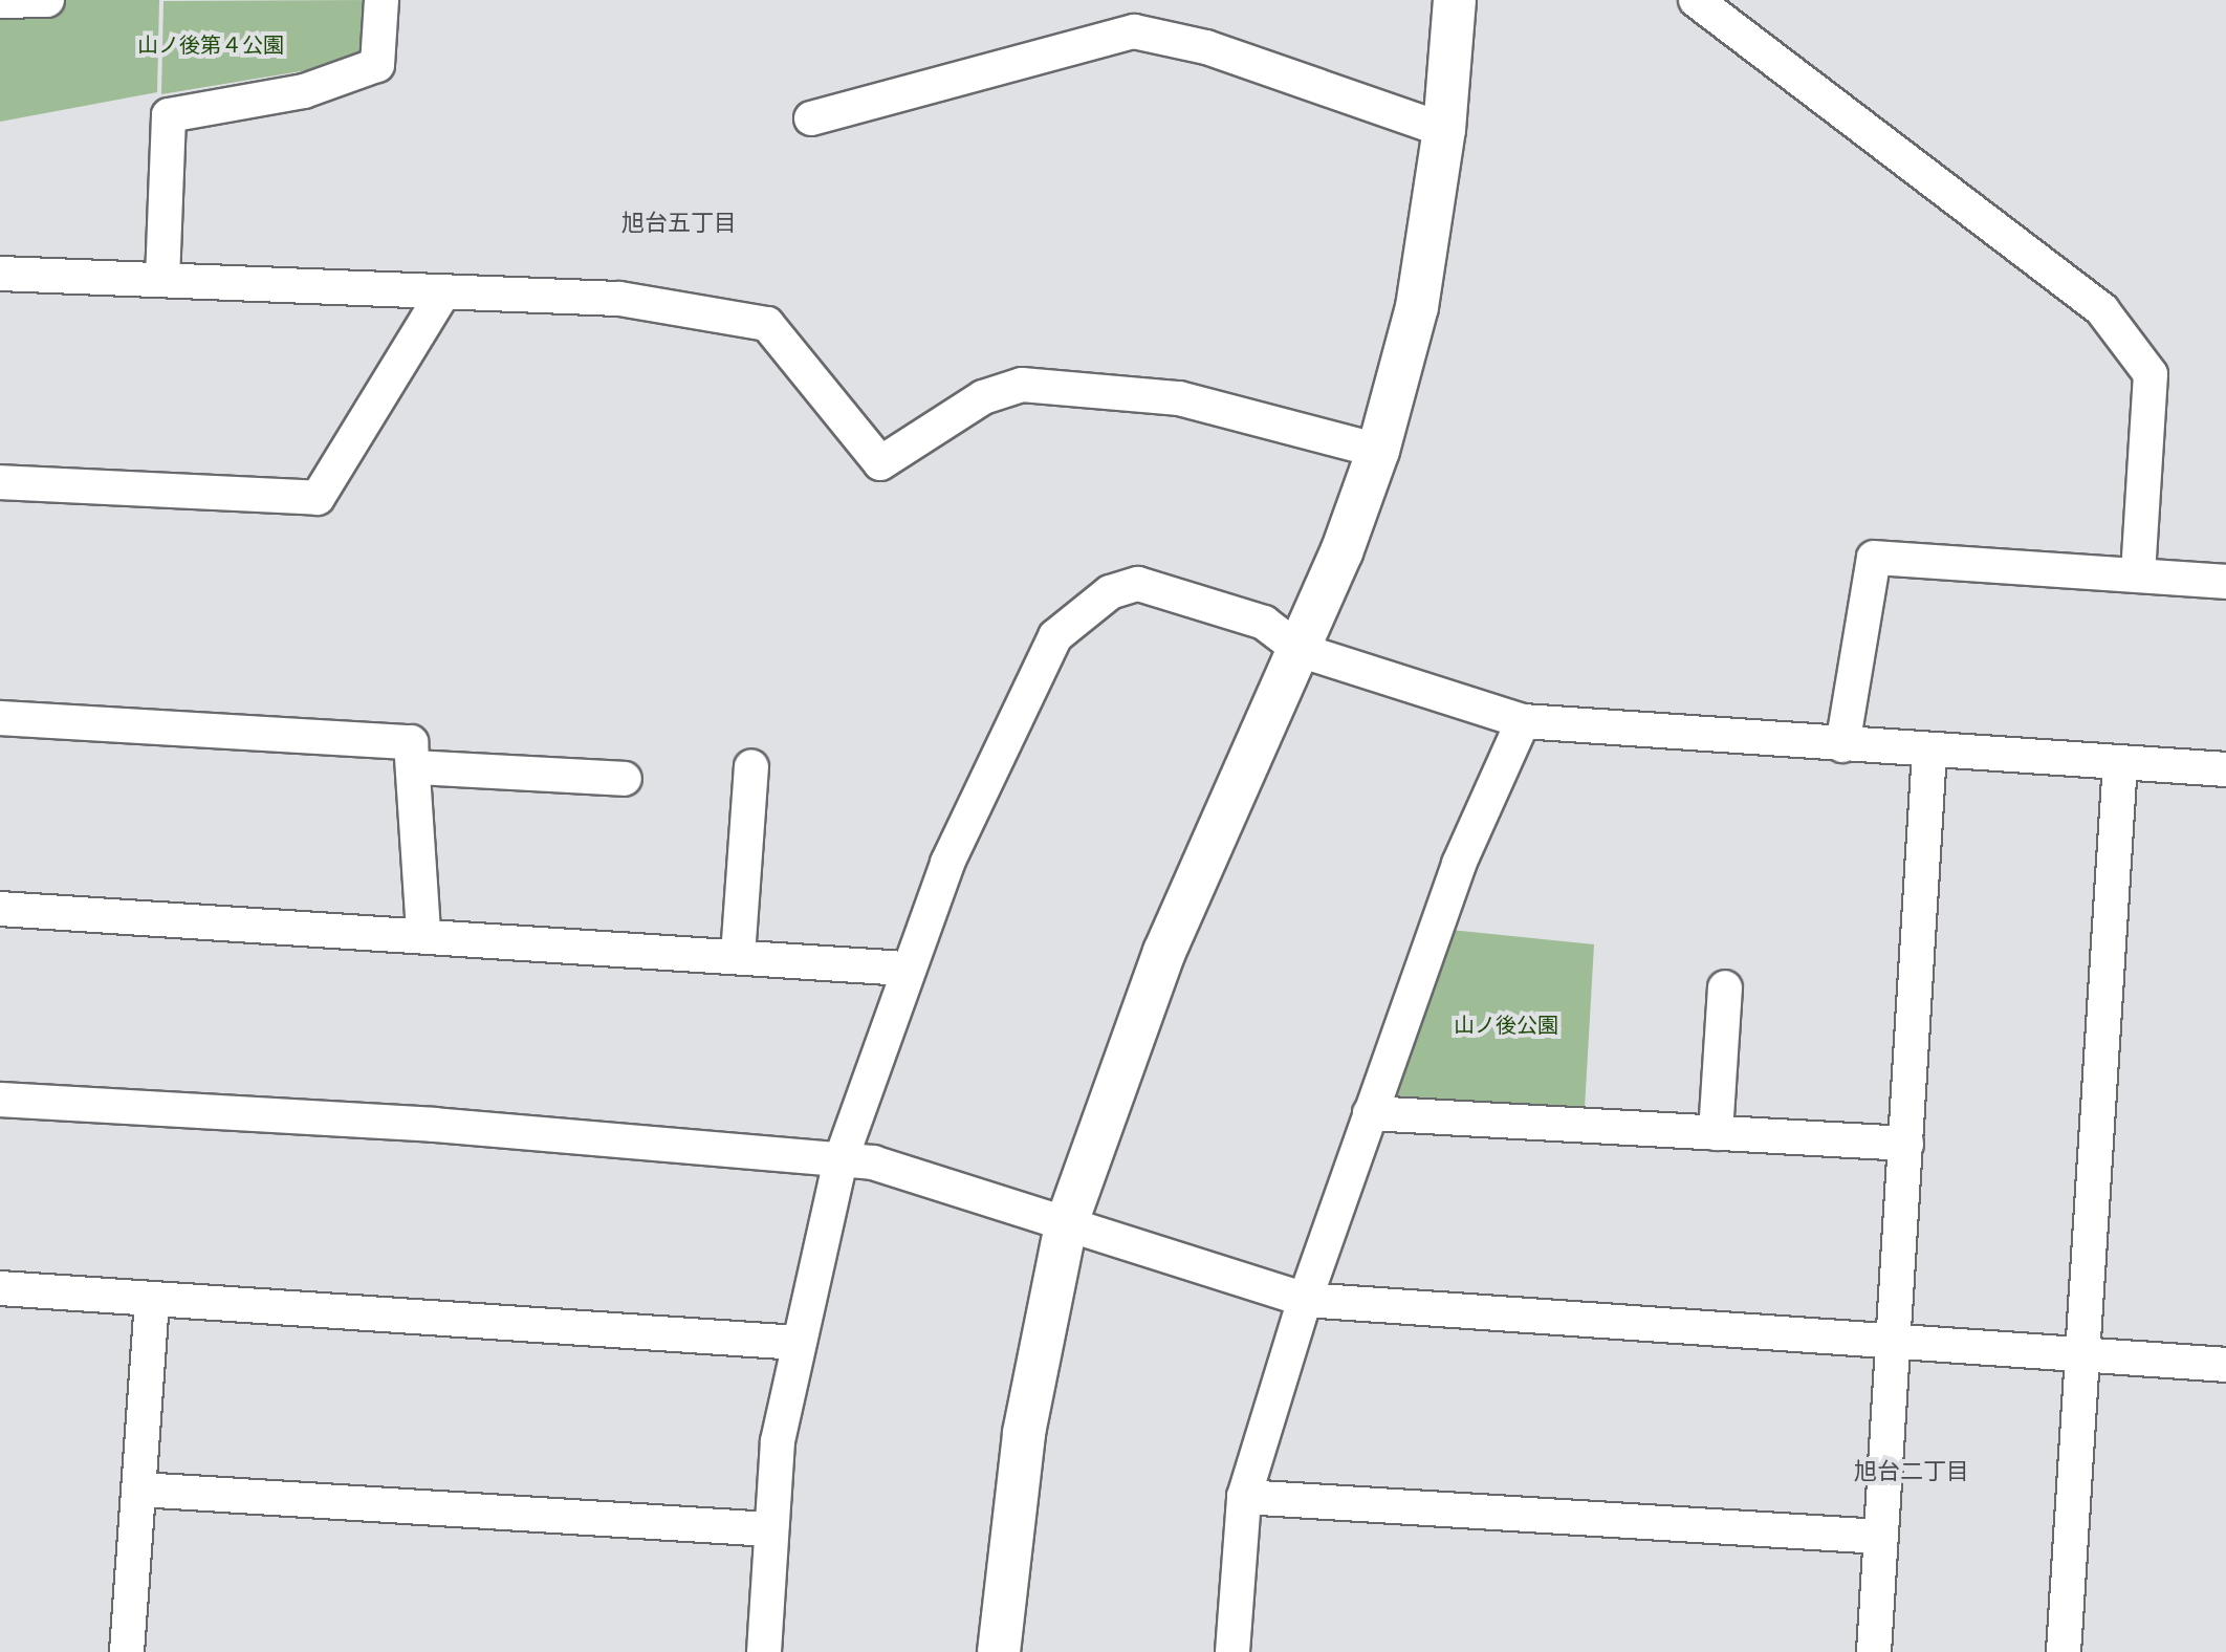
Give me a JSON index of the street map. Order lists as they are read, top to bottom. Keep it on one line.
{"districts":["旭台五丁目","旭台二丁目"],"parks":["山ノ後第４公園","山ノ後公園"]}
